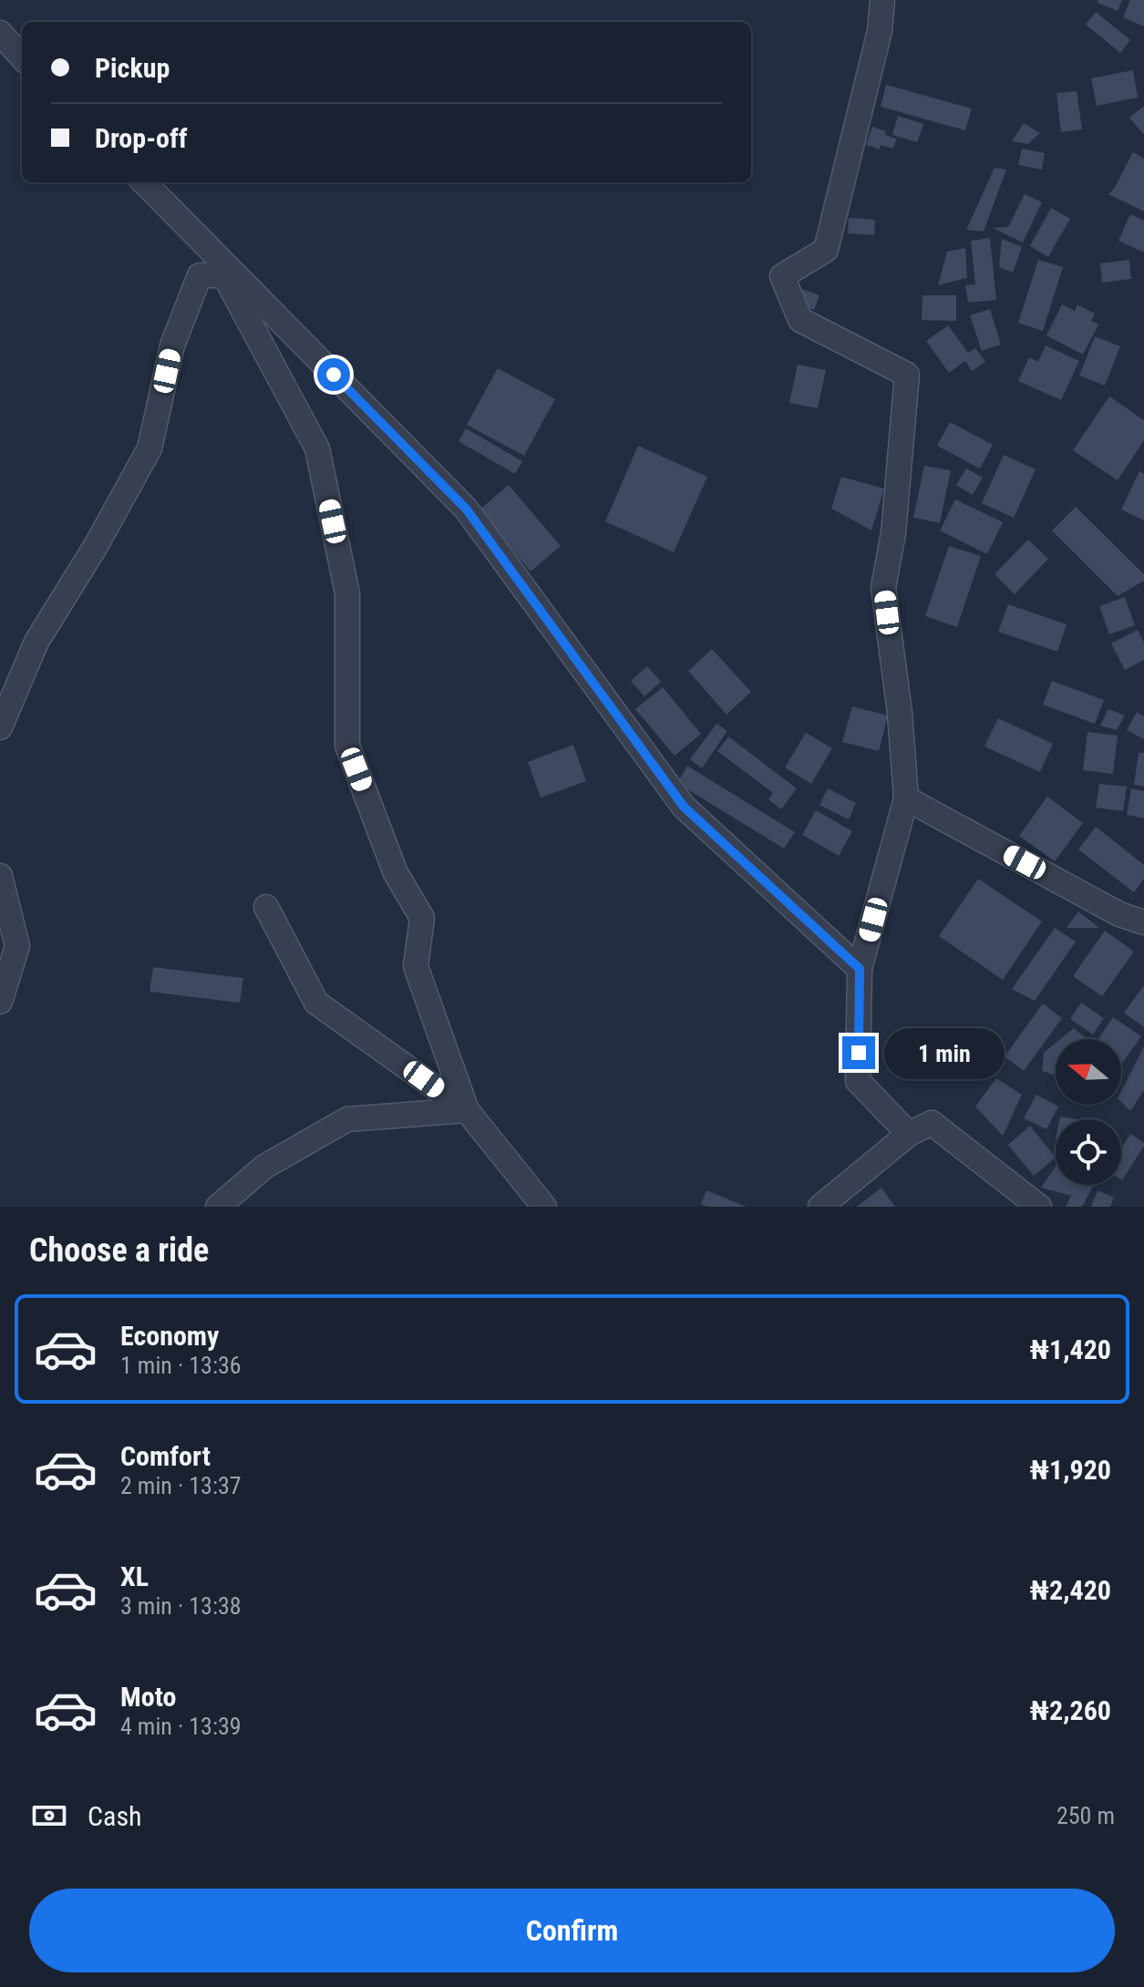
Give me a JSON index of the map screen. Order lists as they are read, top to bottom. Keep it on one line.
{"north":"left","page":{"banner":["Pickup","Drop-off"],"bubble":"1 min","heading":"Choose a ride","list":[{"name":"Economy","note":"1 min · 13:36","value":"₦1,420"},{"name":"Comfort","note":"2 min · 13:37","value":"₦1,920"},{"name":"XL","note":"3 min · 13:38","value":"₦2,420"},{"name":"Moto","note":"4 min · 13:39","value":"₦2,260"}],"pay":["Cash","250 m"],"buttons":"Confirm"}}
